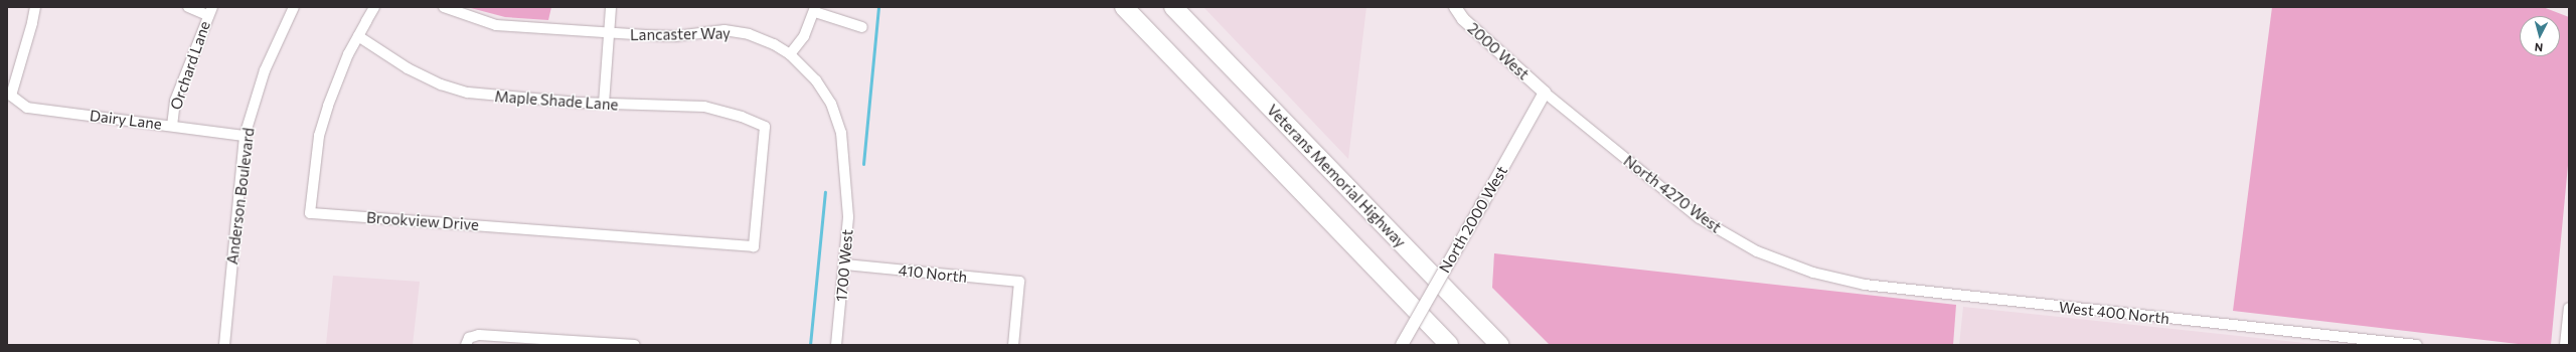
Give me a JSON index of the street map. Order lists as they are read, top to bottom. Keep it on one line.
{"streets":{"highway":["Veterans Memorial Highway"],"street":["Lancaster Way","2000 West","Orchard Lane","Maple Shade Lane","Dairy Lane","North 4270 West","Anderson Boulevard","North 2000 West","Brookview Drive","1700 West","410 North","West 400 North"]},"crossings":[["Lancaster Way","1700 West"],["2000 West","North 4270 West"],["2000 West","North 2000 West"],["Orchard Lane","Dairy Lane"],["Maple Shade Lane","Brookview Drive"],["Dairy Lane","Anderson Boulevard"],["North 4270 West","North 2000 West"],["North 4270 West","West 400 North"],["1700 West","410 North"]],"north":"bottom"}
